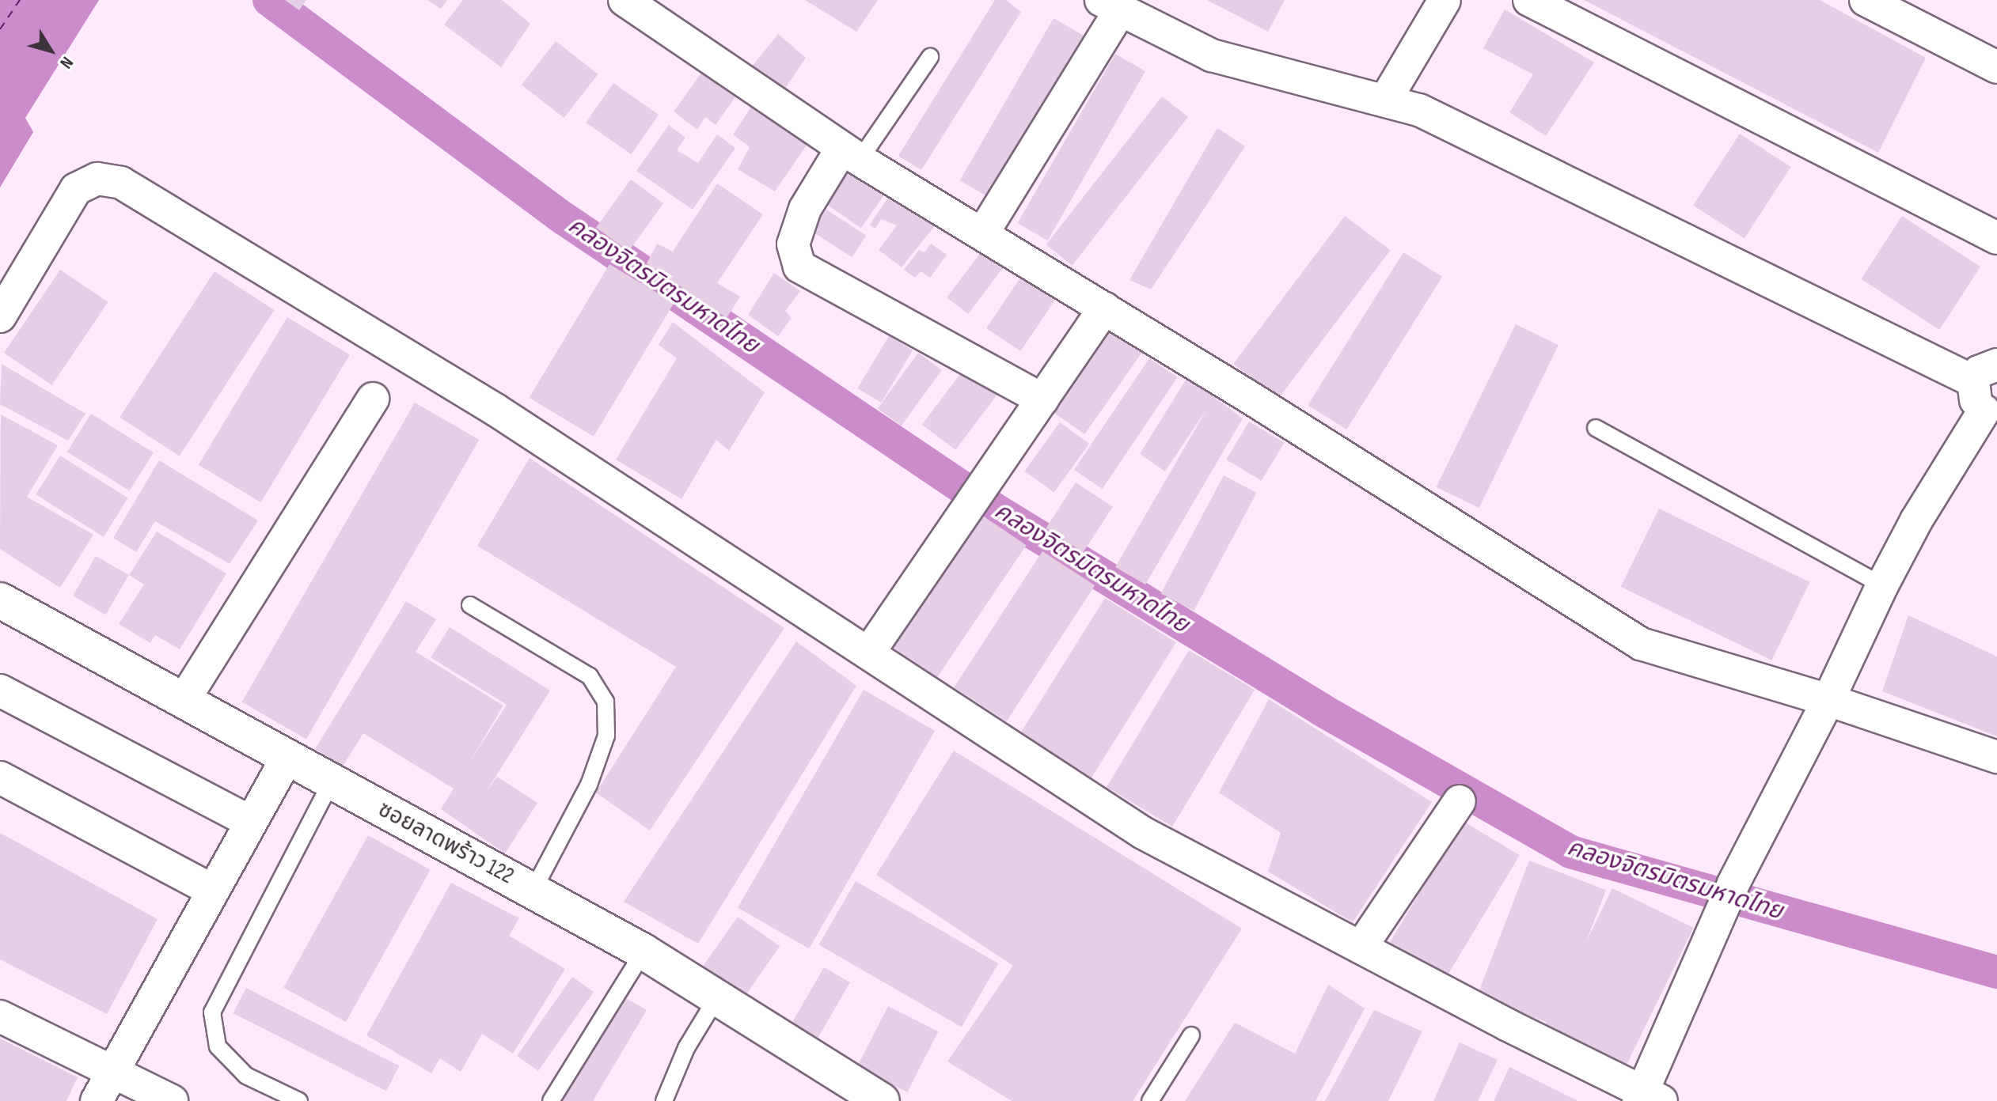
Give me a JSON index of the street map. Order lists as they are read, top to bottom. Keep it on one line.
{"streets":{"street":["ซอยลาดพร้าว 122"]},"water":["คลองจิตรมิตรมหาดไทย"],"north":"bottom right"}
